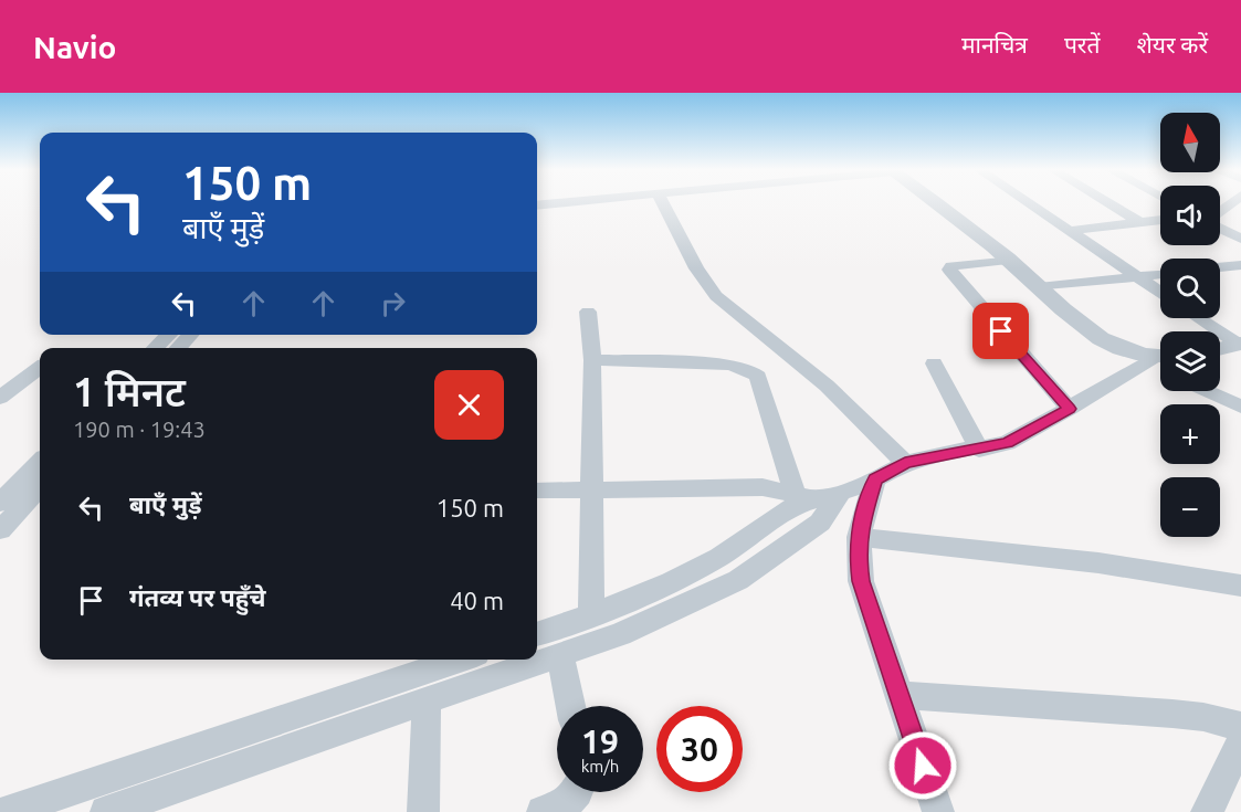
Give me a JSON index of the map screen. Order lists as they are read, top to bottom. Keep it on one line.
{"north":"top","page":{"header":"Navio","nav":["मानचित्र","परतें","शेयर करें"],"map_buttons":["+","−"],"turn":["150 m","बाएँ मुड़ें"],"heading":["1 मिनट","190 m · 19:43"],"list":[{"name":"बाएँ मुड़ें","value":"150 m"},{"name":"गंतव्य पर पहुँचे","value":"40 m"}],"speed":"19 km/h","limit":"30"}}
